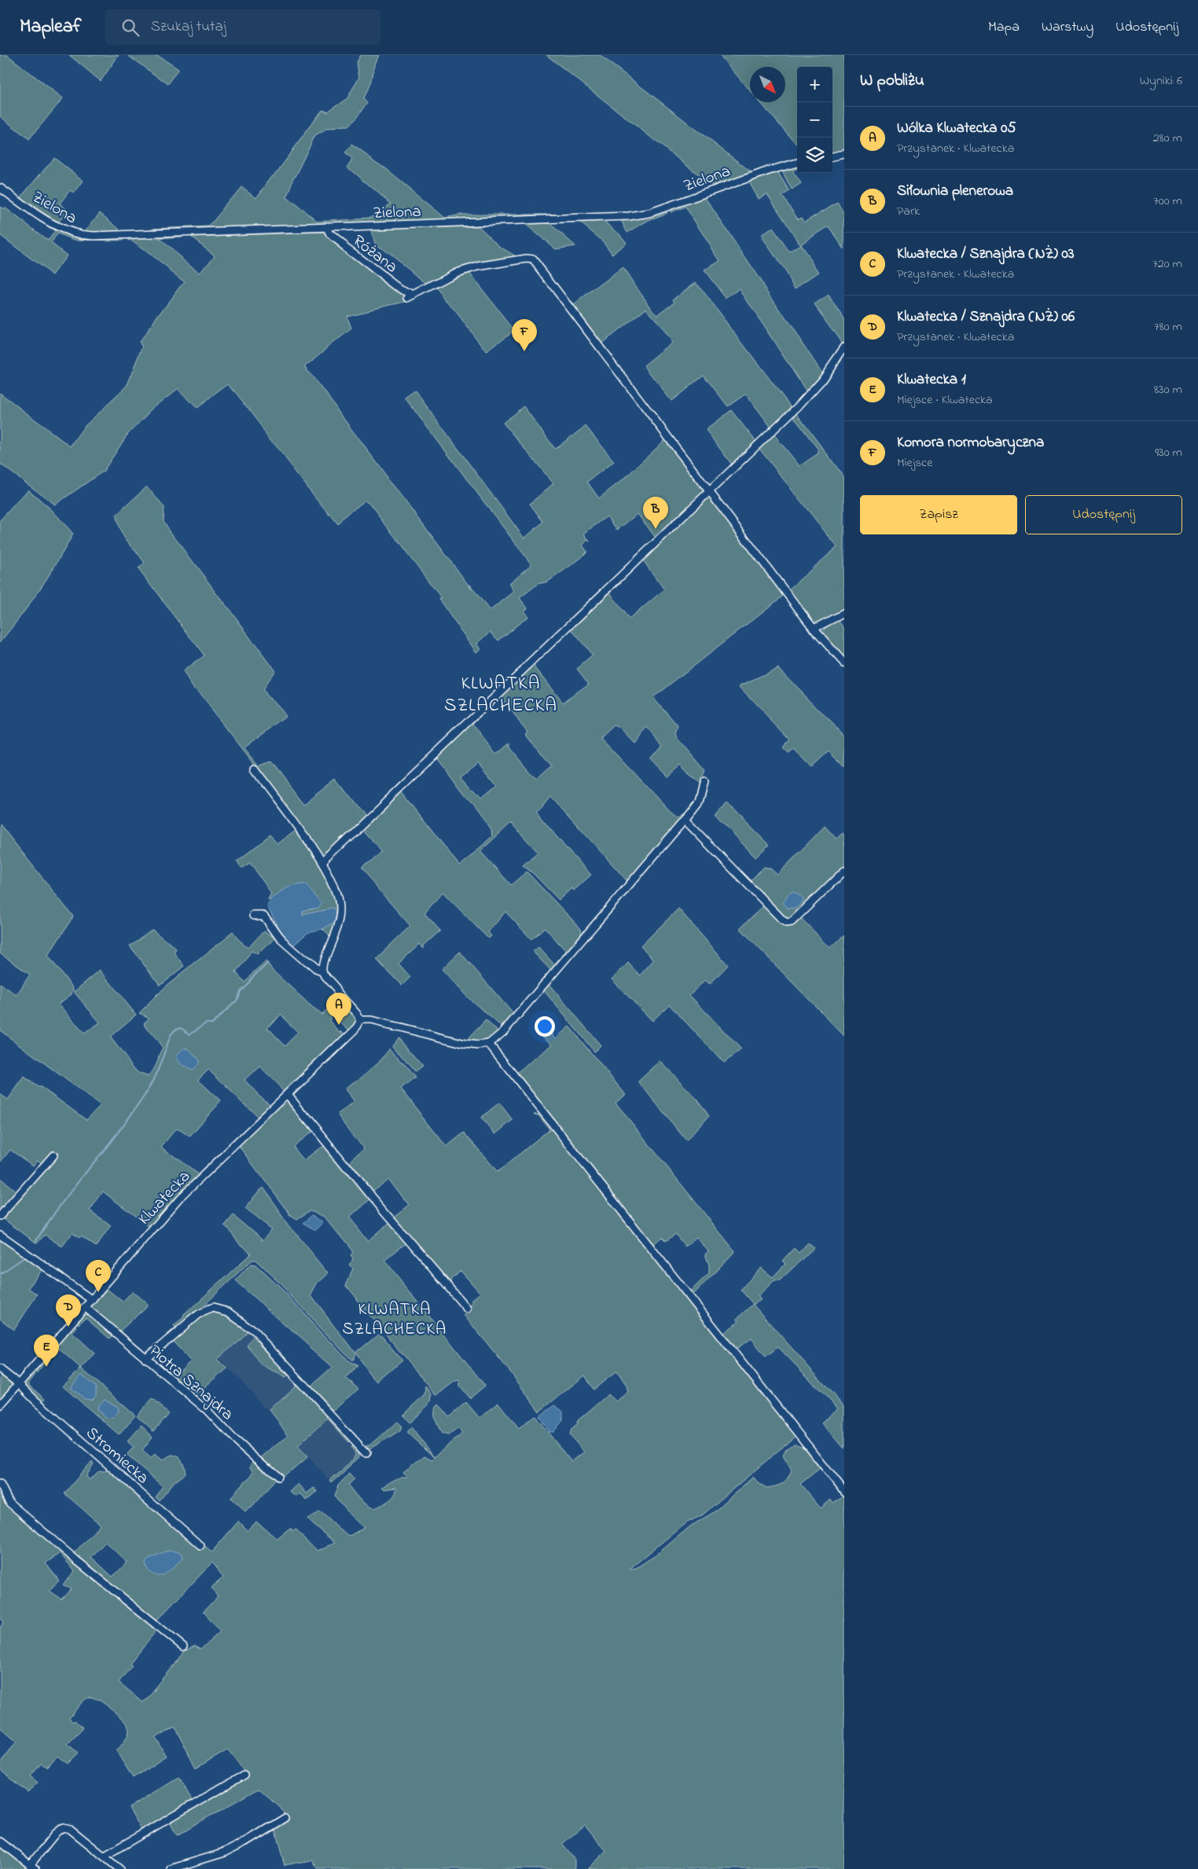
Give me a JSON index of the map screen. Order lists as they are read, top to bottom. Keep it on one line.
{"streets":{"street":["Zielona","Różana","Klwatecka","Piotra Sznajdra","Stromiecka"]},"crossings":[["Zielona","Różana"],["Klwatecka","Piotra Sznajdra"],["Klwatecka","Stromiecka"]],"districts":["KLWATKA SZLACHECKA","KLWATKA SZLACHECKA"],"north":"bottom right","page":{"header":"Mapleaf","search":"Szukaj tutaj","nav":["Mapa","Warstwy","Udostępnij"],"heading":["W pobliżu","Wyniki: 6"],"map_buttons":["+","−"],"list":[{"mark":"A","name":"Wólka Klwatecka 05","note":"Przystanek · Klwatecka","value":"280 m"},{"mark":"B","name":"Siłownia plenerowa","note":"Park","value":"700 m"},{"mark":"C","name":"Klwatecka / Sznajdra (NŻ) 03","note":"Przystanek · Klwatecka","value":"720 m"},{"mark":"D","name":"Klwatecka / Sznajdra (NŻ) 06","note":"Przystanek · Klwatecka","value":"780 m"},{"mark":"E","name":"Klwatecka 1","note":"Miejsce · Klwatecka","value":"830 m"},{"mark":"F","name":"Komora normobaryczna","note":"Miejsce","value":"930 m"}],"pins":["F","B","A","C","D","E"],"buttons":["Zapisz","Udostępnij"]}}
